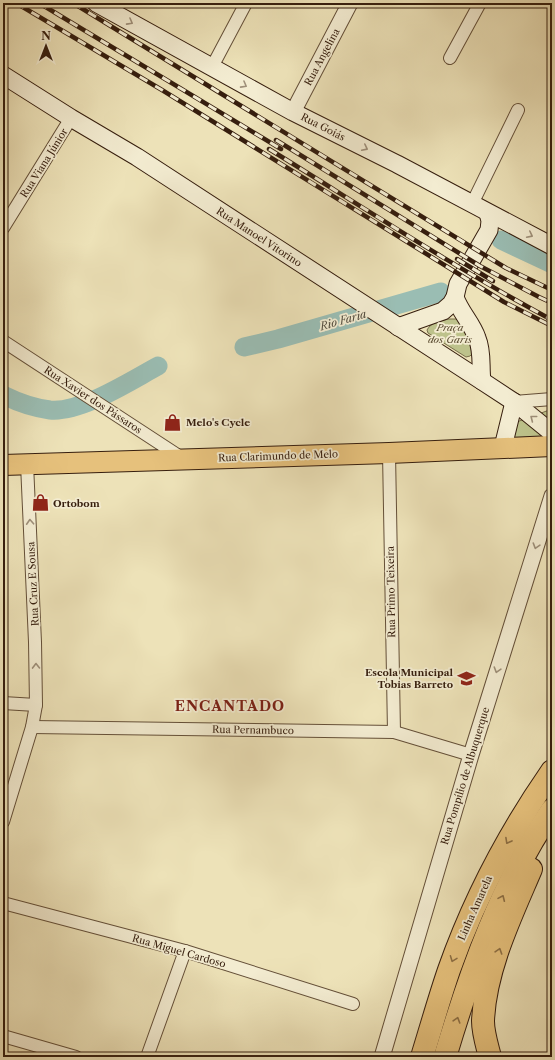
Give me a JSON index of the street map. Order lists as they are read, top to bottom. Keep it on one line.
{"streets":{"highway":["Linha Amarela"],"main road":["Rua Goiás","Rua Manoel Vitorino","Rua Clarimundo de Melo"],"street":["Rua Angelina","Rua Viana Júnior","Rua Xavier dos Pássaros","Rua Cruz E Sousa","Rua Primo Teixeira","Rua Pernambuco","Rua Pompílio de Albuquerque","Rua Miguel Cardoso"]},"crossings":[["Rua Angelina","Rua Goiás"],["Rua Viana Júnior","Rua Manoel Vitorino"],["Rua Xavier dos Pássaros","Rua Clarimundo de Melo"],["Rua Clarimundo de Melo","Rua Cruz E Sousa"],["Rua Clarimundo de Melo","Rua Primo Teixeira"],["Rua Cruz E Sousa","Rua Pernambuco"],["Rua Primo Teixeira","Rua Pernambuco"],["Rua Pernambuco","Rua Pompílio de Albuquerque"]],"one_way":["Rua Goiás","Rua Cruz E Sousa","Rua Pompílio de Albuquerque"],"districts":["ENCANTADO"],"water":["Rio Faria"],"parks":["Praça dos Garis"],"places":{"shop":["Melo's Cycle","Ortobom"],"school or university":["Escola Municipal Tobias Barreto"]},"north":"top"}
